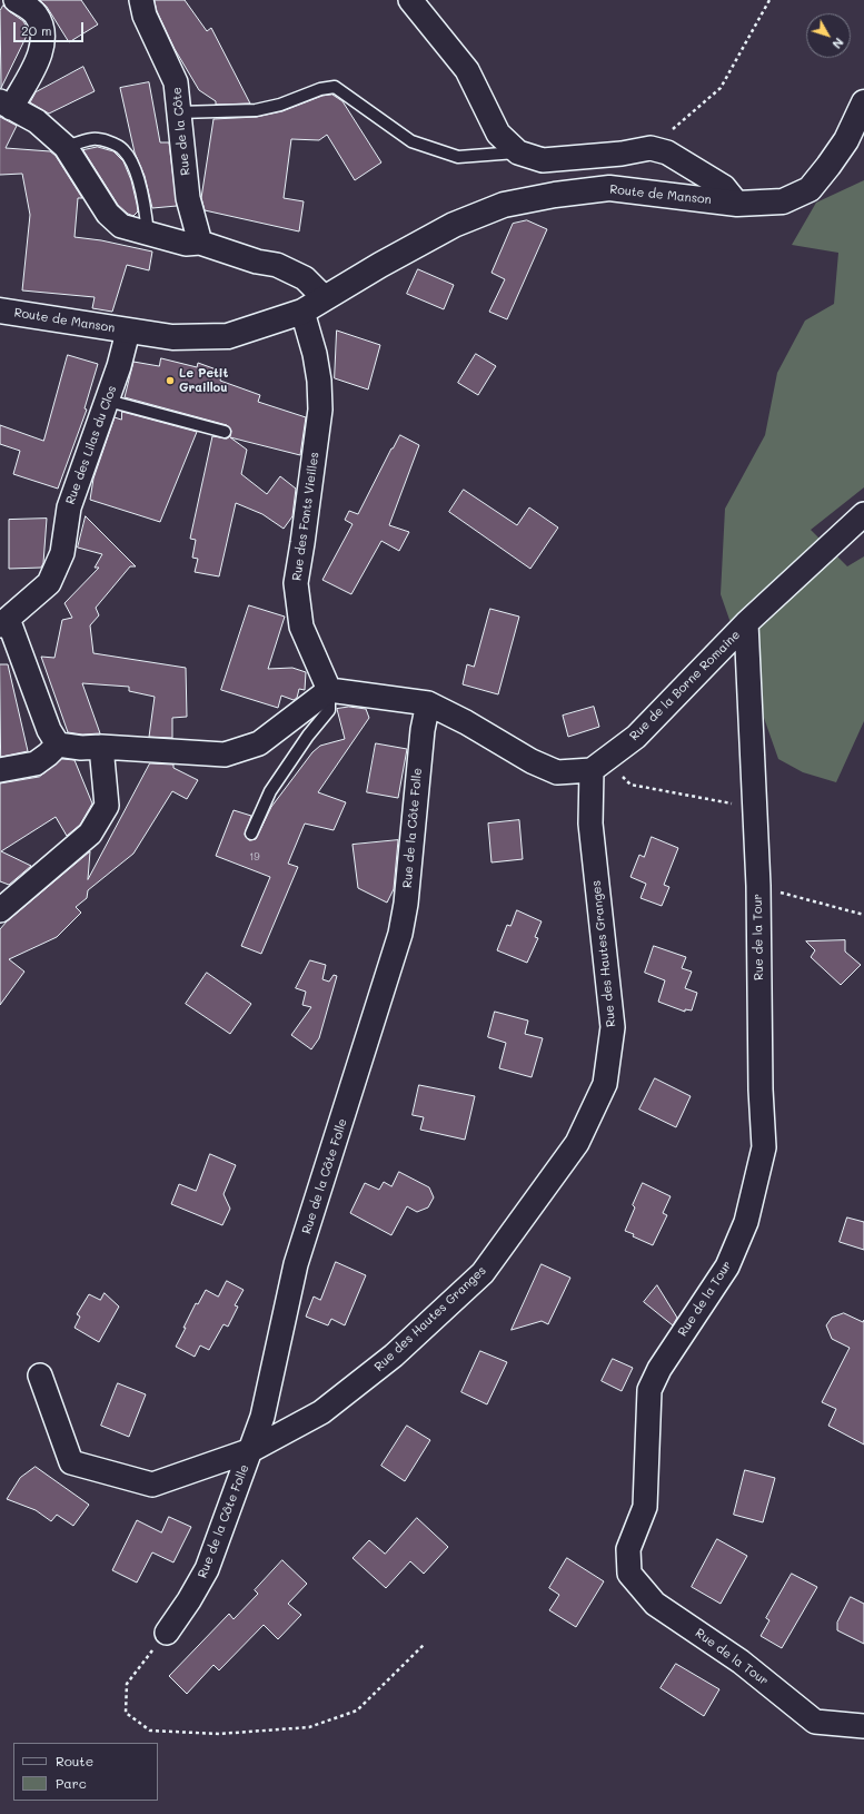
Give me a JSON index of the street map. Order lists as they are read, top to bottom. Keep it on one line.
{"streets":{"street":["Rue de la Côte","Route de Manson","Rue des Lilas du Clos","Rue des Fonts Vieilles","Rue de la Borne Romaine","Rue de la Côte Folle","Rue de la Tour","Rue des Hautes Granges"]},"crossings":[["Route de Manson","Rue des Lilas du Clos"],["Route de Manson","Rue des Fonts Vieilles"],["Rue de la Borne Romaine","Rue de la Tour"],["Rue de la Borne Romaine","Rue des Hautes Granges"],["Rue de la Côte Folle","Rue des Hautes Granges"]],"places":["Le Petit Graillou"],"house_numbers":["19"],"legend":["Route","Parc"],"scale_bar":"20 m","north":"bottom right"}
